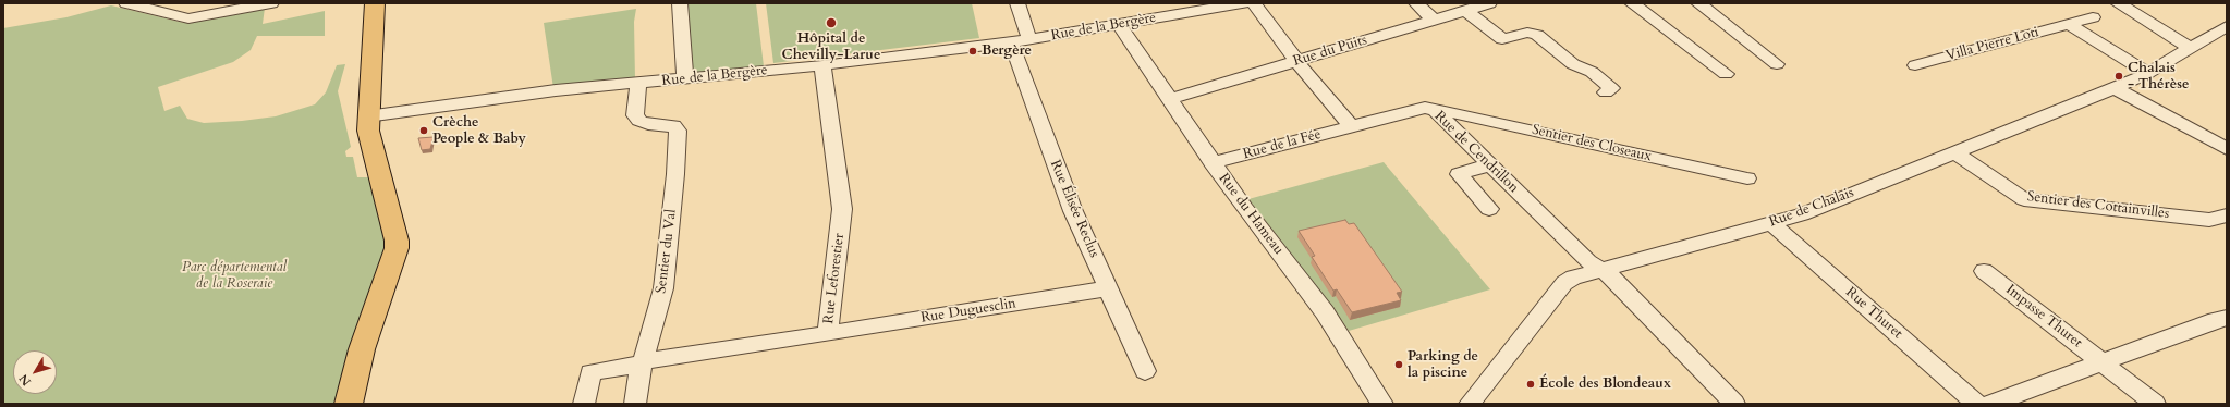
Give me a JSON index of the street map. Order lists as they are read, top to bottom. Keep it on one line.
{"streets":{"street":["Rue de la Bergère","Villa Pierre Loti","Rue du Puits","Sentier des Closeaux","Rue de la Fée","Rue de Cendrillon","Sentier des Cottainvilles","Rue de Chalais","Rue Élisée Reclus","Rue du Hameau","Sentier du Val","Rue Leforestier","Rue Duguesclin","Rue Thuret","Impasse Thuret"]},"crossings":[["Rue de la Bergère","Rue Élisée Reclus"],["Rue de la Bergère","Rue du Hameau"],["Rue de la Bergère","Sentier du Val"],["Rue de la Bergère","Rue Leforestier"],["Rue du Puits","Rue du Hameau"],["Sentier des Closeaux","Rue de Cendrillon"],["Rue de la Fée","Rue de Cendrillon"],["Rue de la Fée","Rue du Hameau"],["Rue de Cendrillon","Rue de Chalais"],["Sentier des Cottainvilles","Rue de Chalais"],["Rue de Chalais","Rue Thuret"],["Rue Élisée Reclus","Rue Duguesclin"],["Sentier du Val","Rue Leforestier"],["Rue Leforestier","Rue Duguesclin"]],"parks":["Parc départemental de la Roseraie"],"places":["Hôpital de Chevilly-Larue","Bergère","Chalais - Thérèse","Crèche People & Baby","Parking de la piscine","École des Blondeaux"],"north":"bottom left"}
